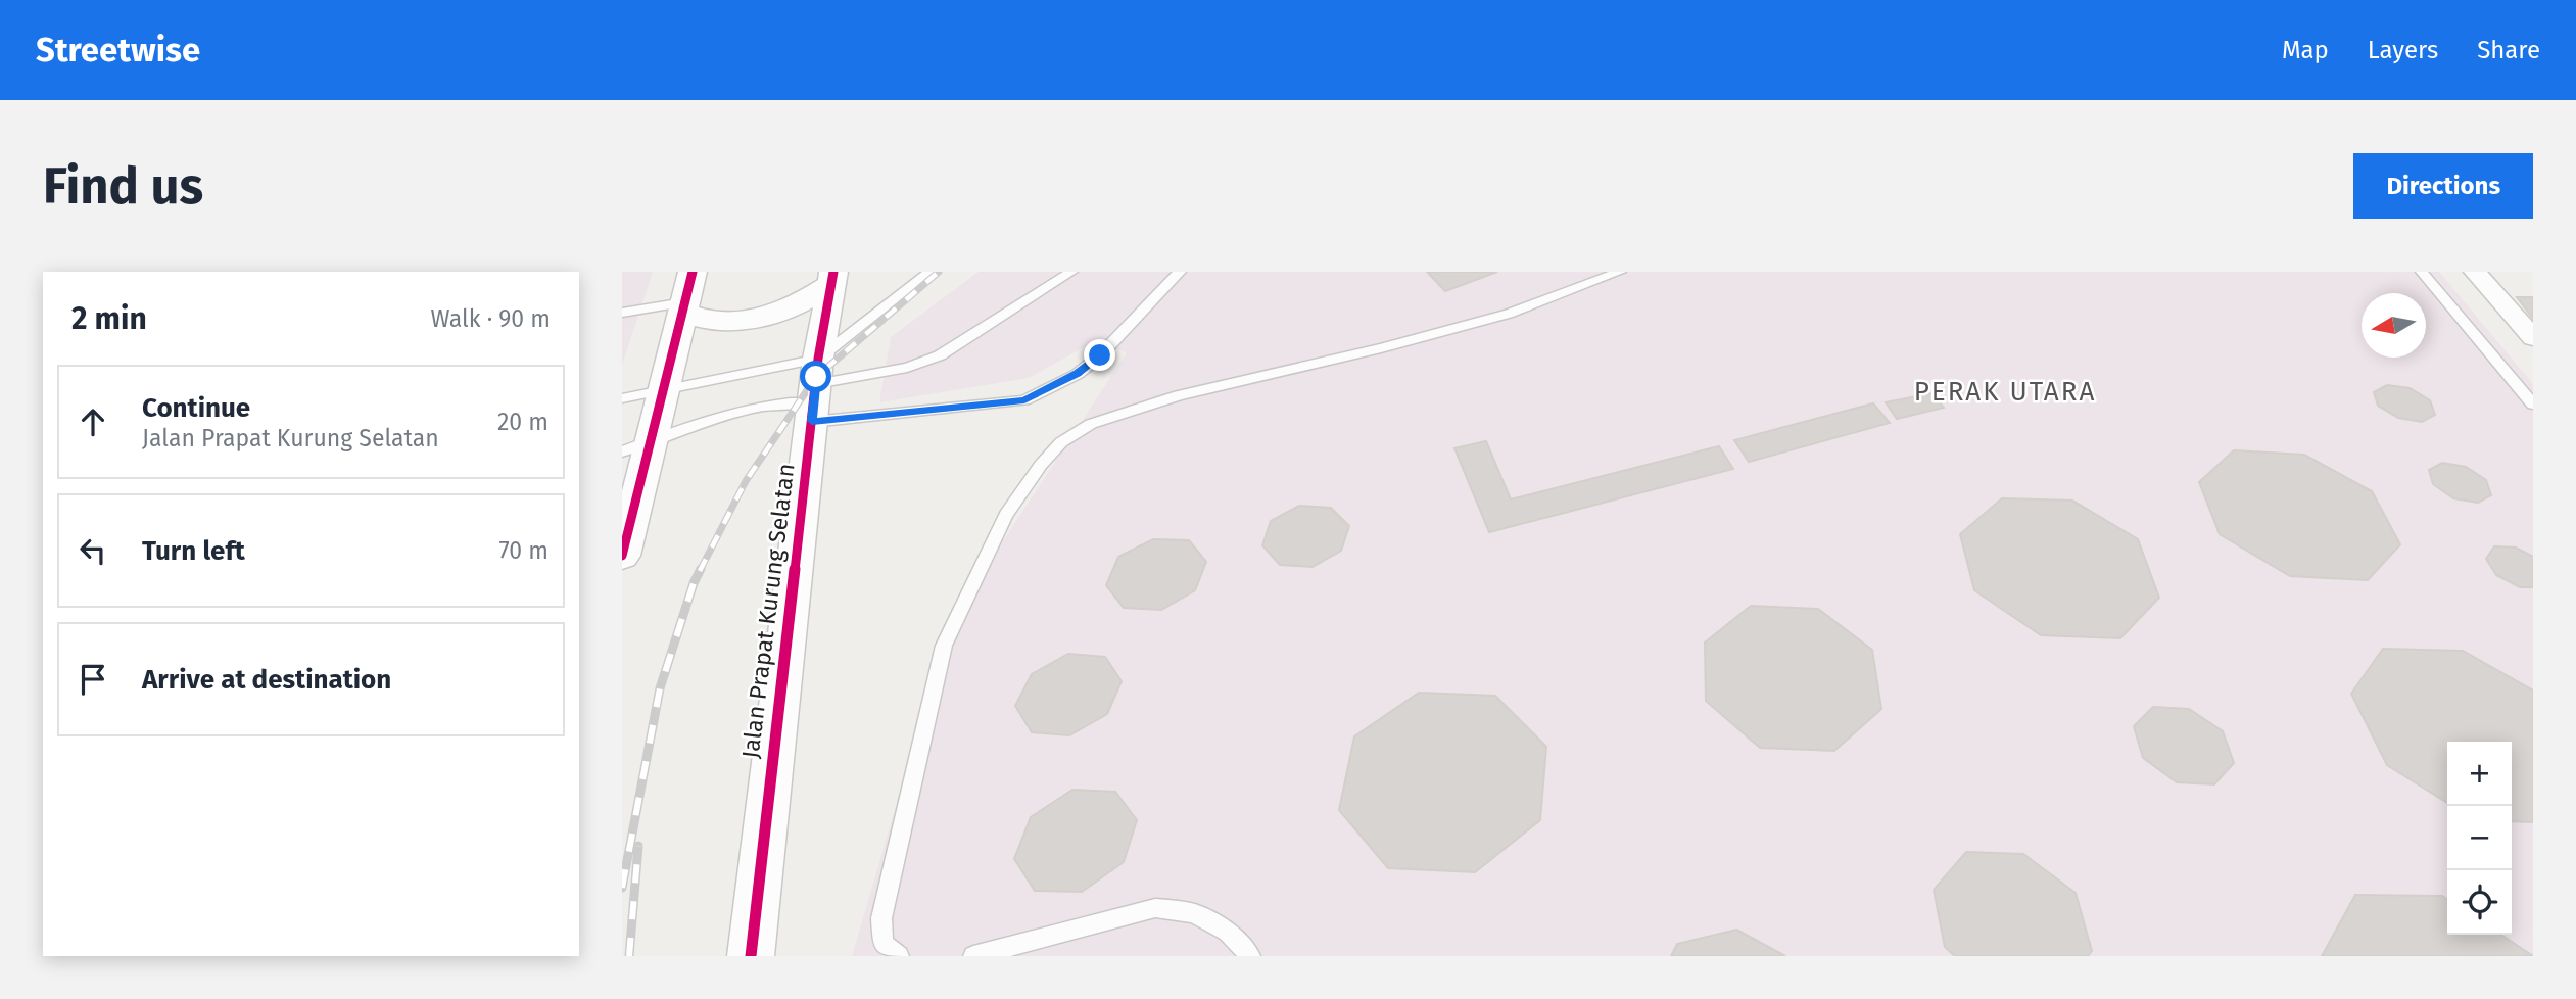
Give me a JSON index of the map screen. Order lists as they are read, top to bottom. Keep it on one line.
{"streets":{"street":["Jalan Prapat Kurung Selatan"]},"districts":["PERAK UTARA"],"north":"left","page":{"header":"Streetwise","nav":["Map","Layers","Share"],"buttons":"Directions","title":"Find us","heading":["2 min","Walk · 90 m"],"list":[["Continue","Jalan Prapat Kurung Selatan","20 m"],["Turn left","70 m"],"Arrive at destination"],"map_buttons":["+","−"]}}
